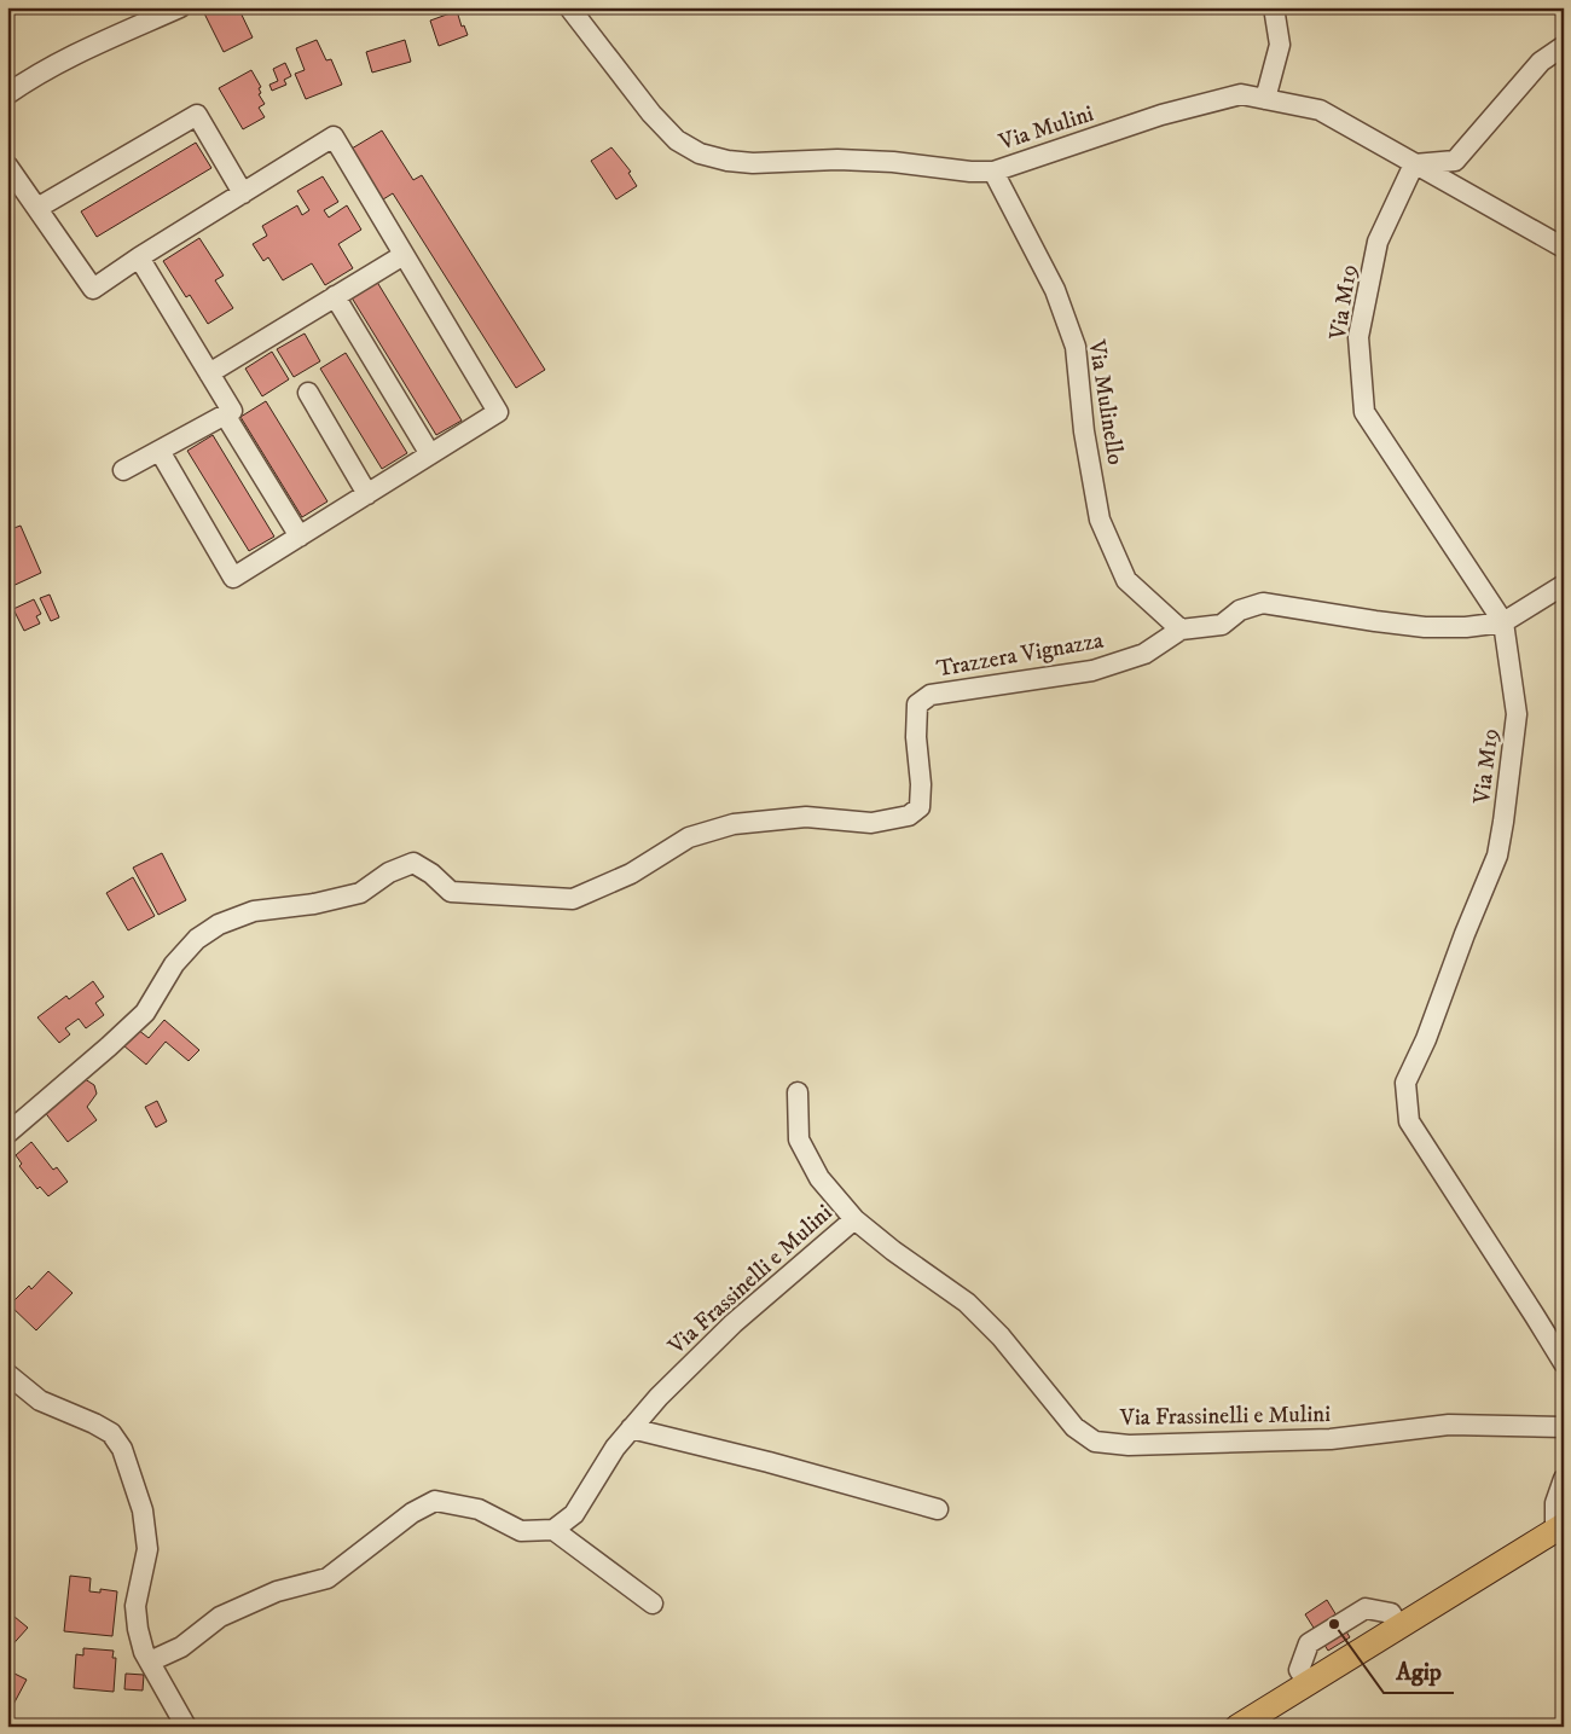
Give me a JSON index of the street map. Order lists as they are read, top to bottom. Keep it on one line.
{"streets":{"street":["Via Mulini","Via M19","Via Mulinello","Trazzera Vignazza","Via Frassinelli e Mulini"]},"crossings":[["Via Mulini","Via M19"],["Via Mulini","Via Mulinello"],["Via M19","Trazzera Vignazza"],["Via Mulinello","Trazzera Vignazza"]],"places":["Agip"]}
